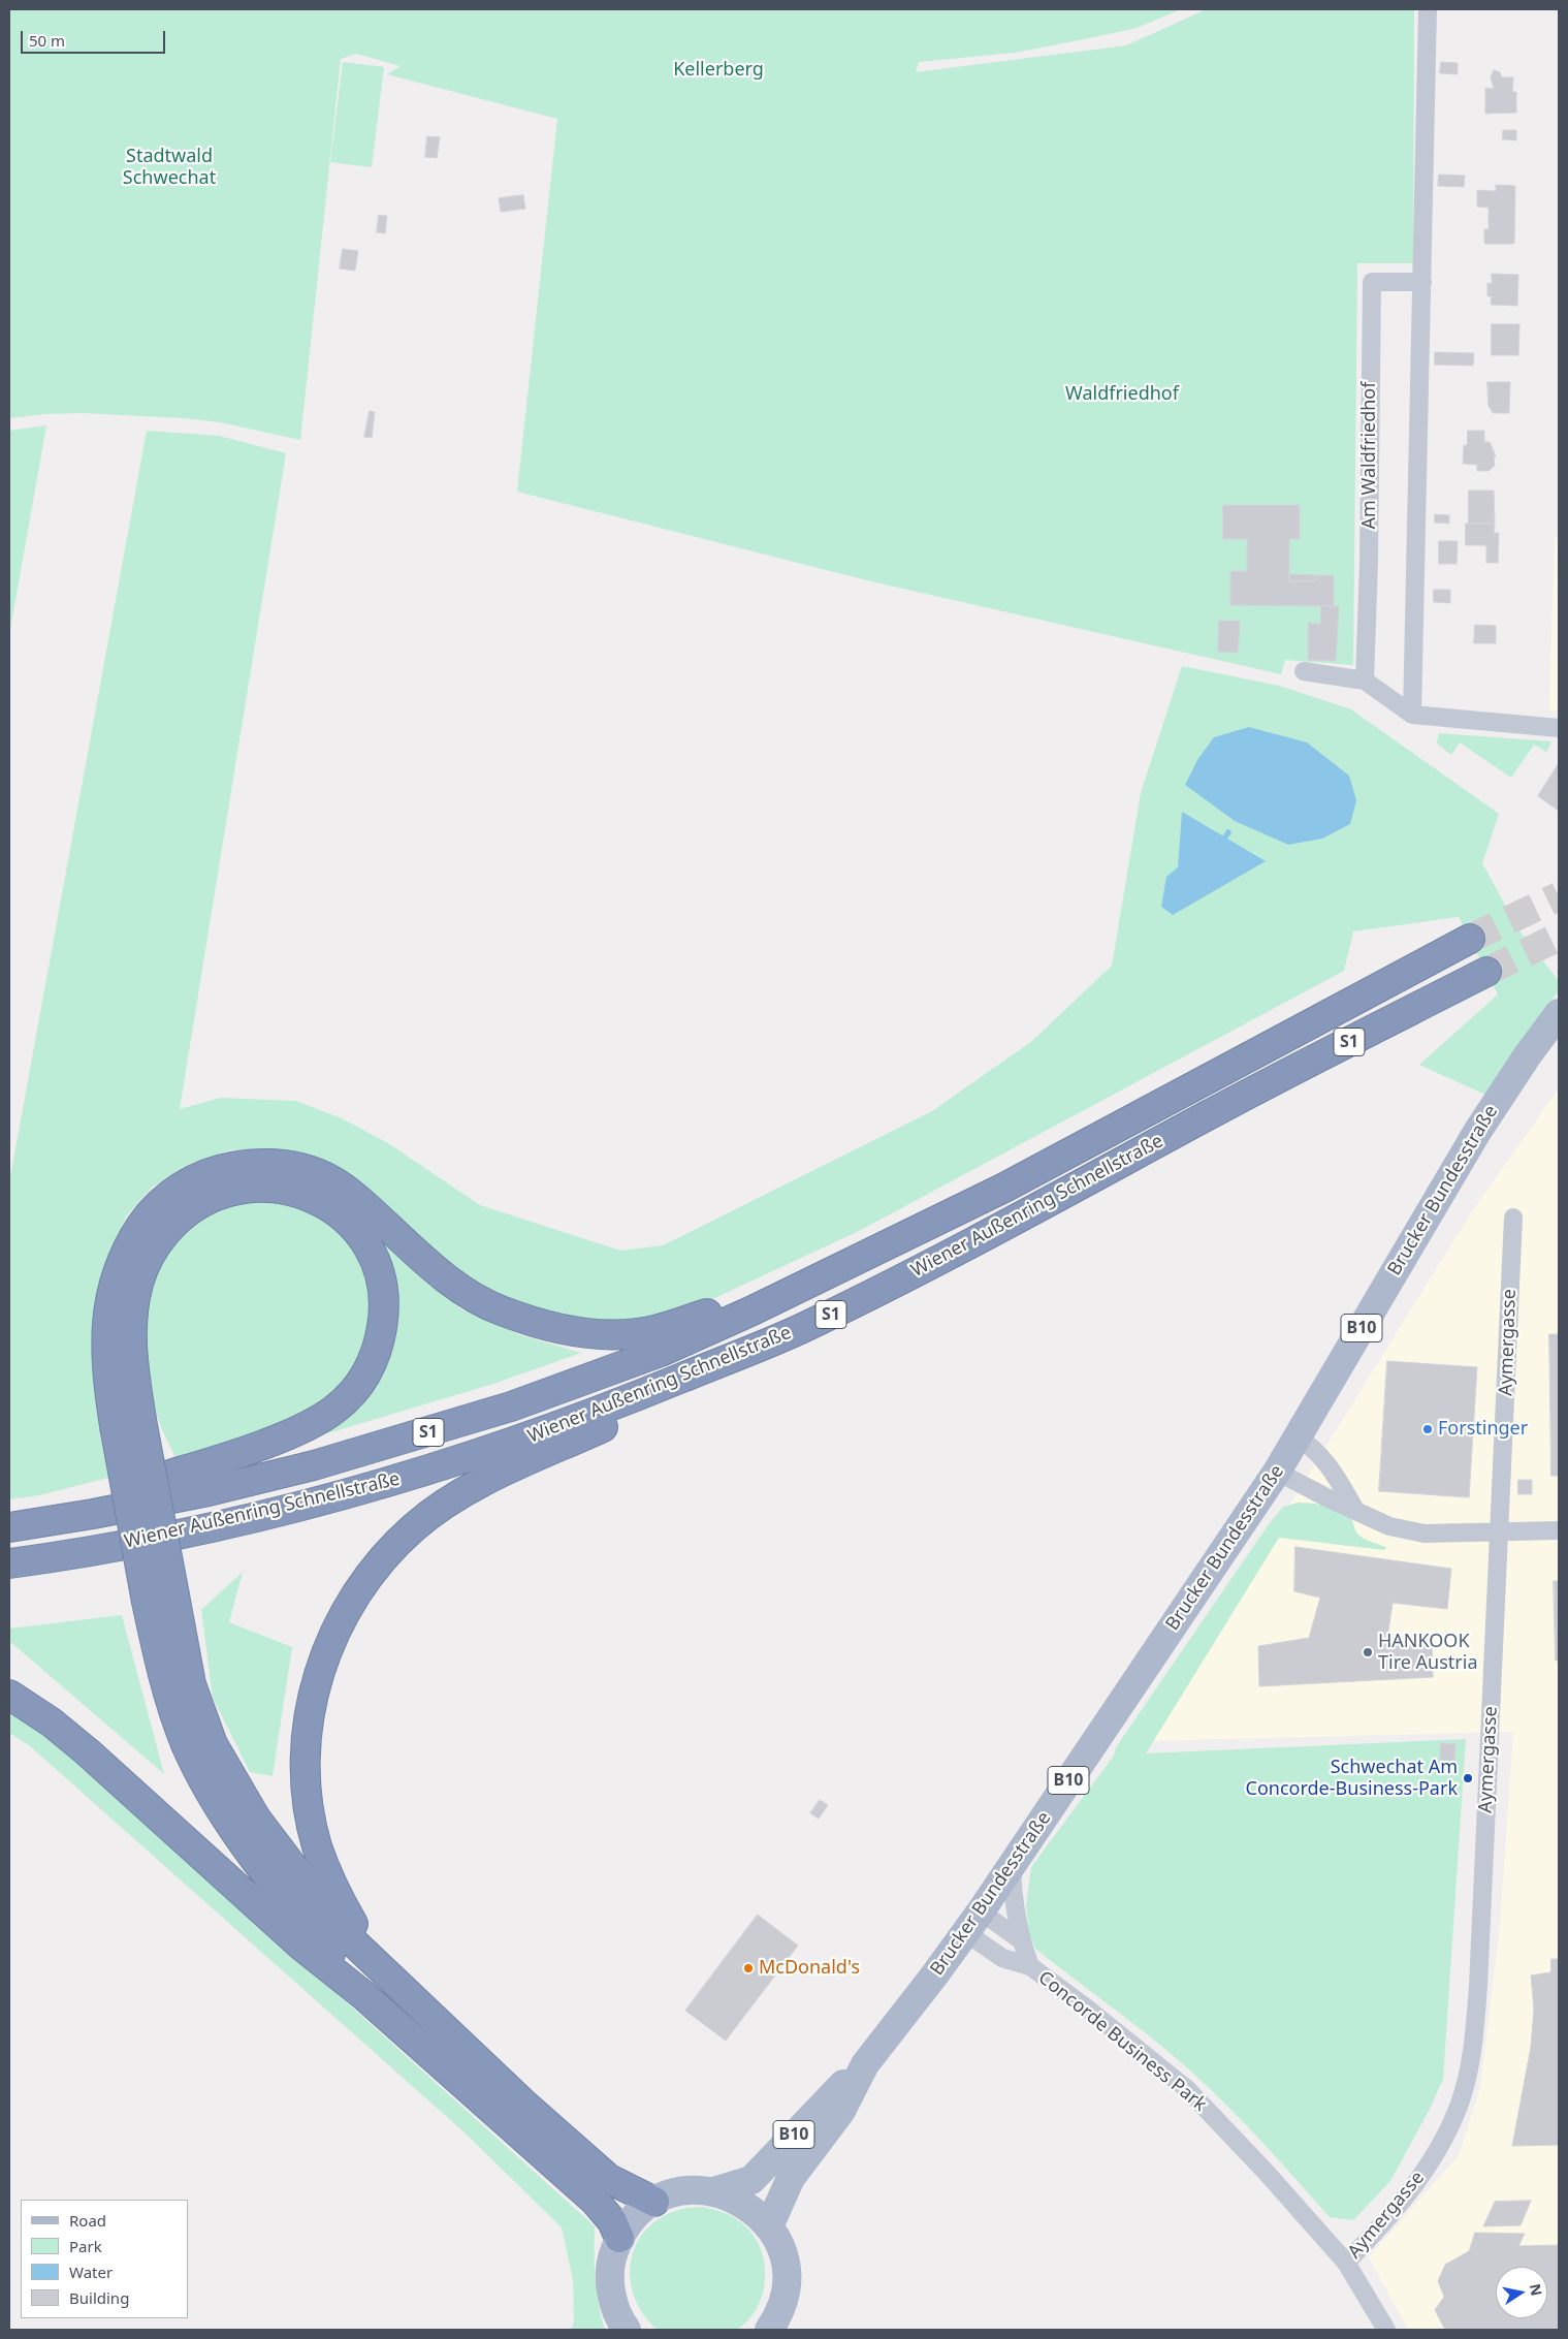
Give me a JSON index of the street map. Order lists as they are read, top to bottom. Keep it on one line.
{"streets":{"highway":["S1","Wiener Außenring Schnellstraße"],"main road":["Brucker Bundesstraße","B10"],"street":["Am Waldfriedhof","Aymergasse","Concorde Business Park"]},"crossings":[["Brucker Bundesstraße","B10"],["Brucker Bundesstraße","Concorde Business Park"],["Aymergasse","Concorde Business Park"]],"parks":["Kellerberg","Stadtwald Schwechat","Waldfriedhof"],"places":["Forstinger","HANKOOK Tire Austria","Schwechat Am Concorde-Business-Park","McDonald's"],"legend":["Road","Park","Water","Building"],"scale_bar":"50 m","north":"right"}
